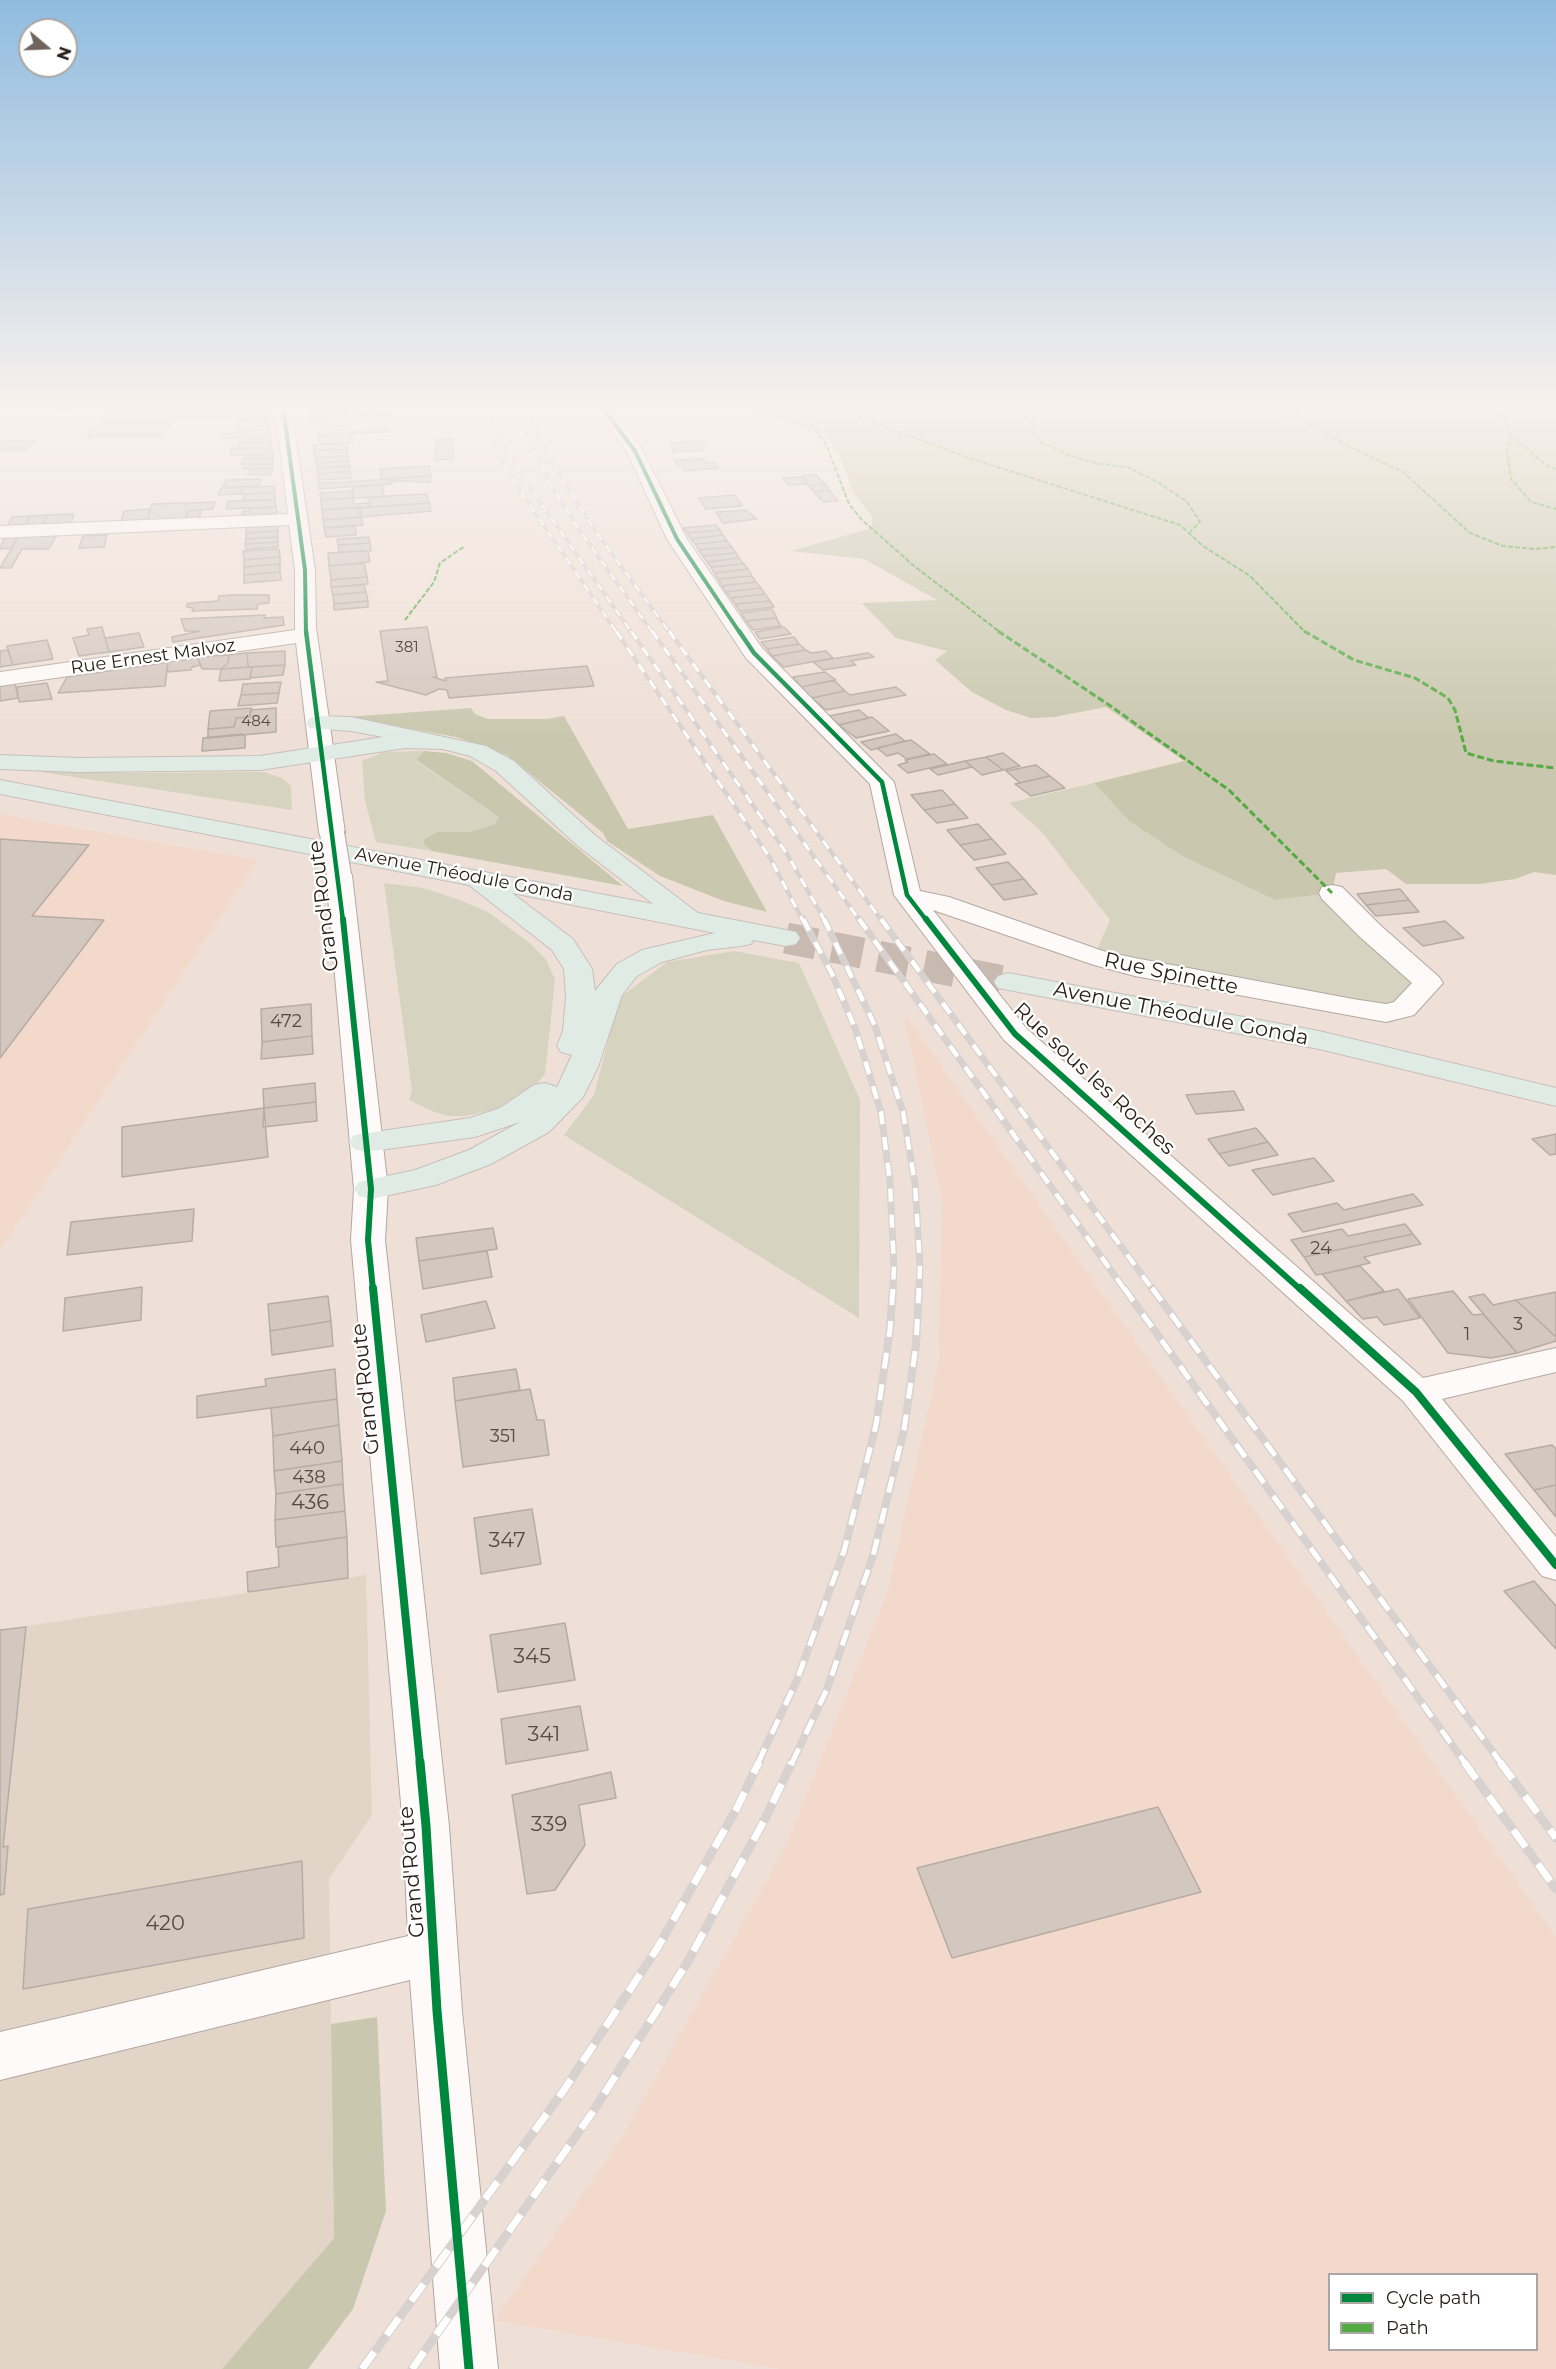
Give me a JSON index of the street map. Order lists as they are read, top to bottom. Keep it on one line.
{"streets":{"main road":["Avenue Théodule Gonda"],"street":["Rue Ernest Malvoz","Grand'Route","Rue Spinette","Rue sous les Roches"]},"crossings":[["Rue Ernest Malvoz","Grand'Route"],["Avenue Théodule Gonda","Grand'Route"],["Rue Spinette","Rue sous les Roches"]],"house_numbers":["381","484","472","24","3","1","351","440","438","436","347","345","341","339","420"],"legend":["Cycle path","Path"],"north":"right"}
